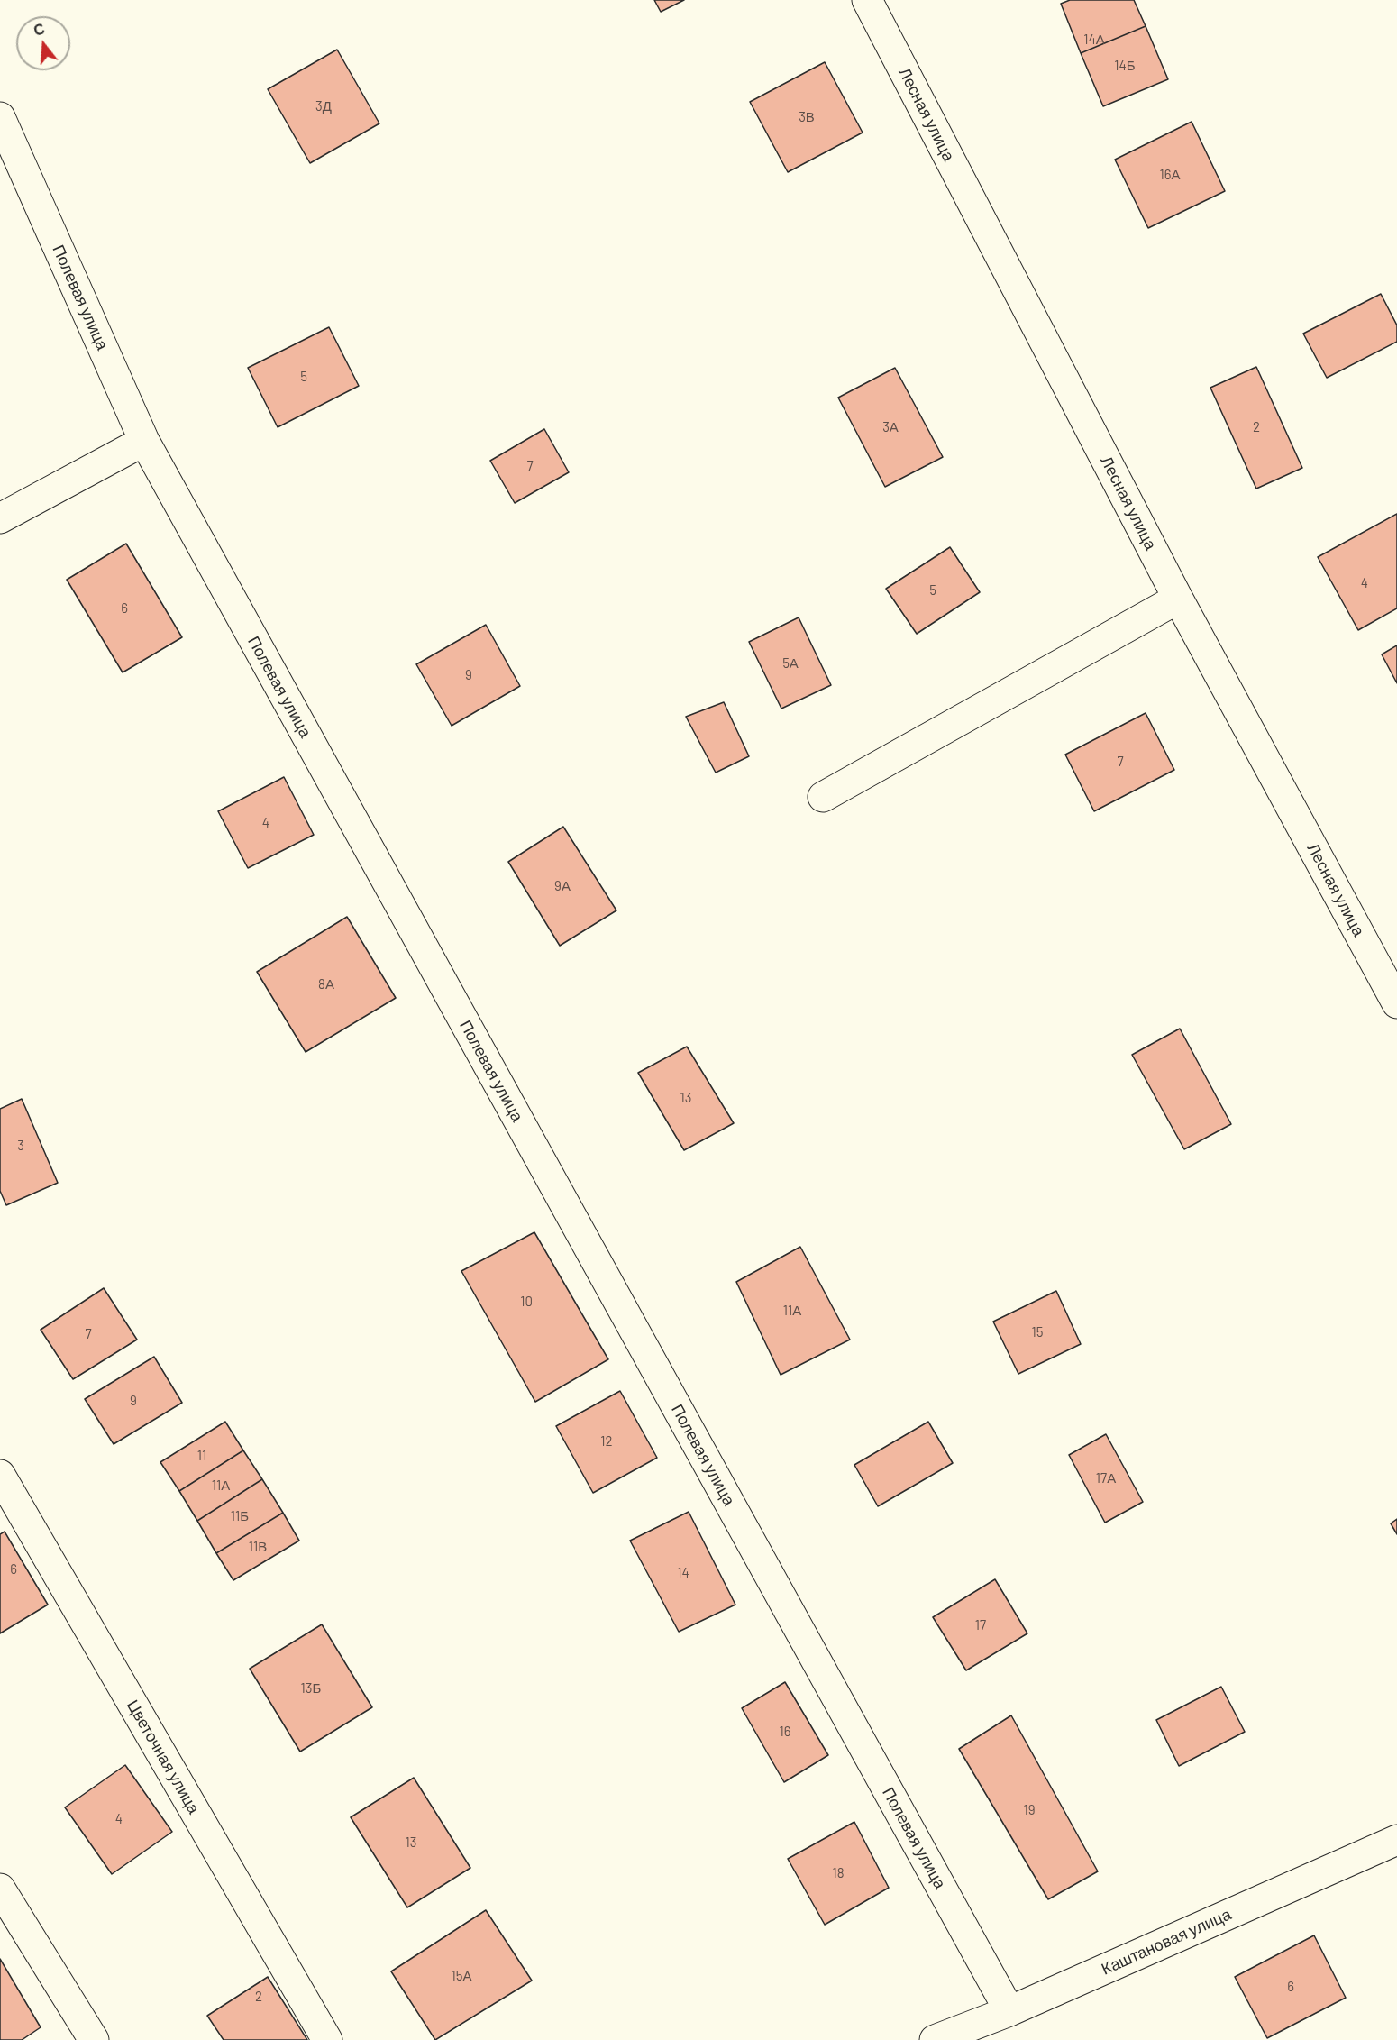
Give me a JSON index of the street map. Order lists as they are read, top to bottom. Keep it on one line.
{"streets":{"street":["Лесная улица","Полевая улица","Цветочная улица","Каштановая улица"]},"crossings":[["Полевая улица","Каштановая улица"]],"house_numbers":["14А","14Б","3Д","3В","16А","5","3А","2","7","4","5","6","5А","9","7","4","9А","8А","13","3","10","11А","15","7","9","12","11","17А","11А","11Б","11В","6","14","17","13Б","16","19","4","13","18","15А","6","2"],"north":"top"}
